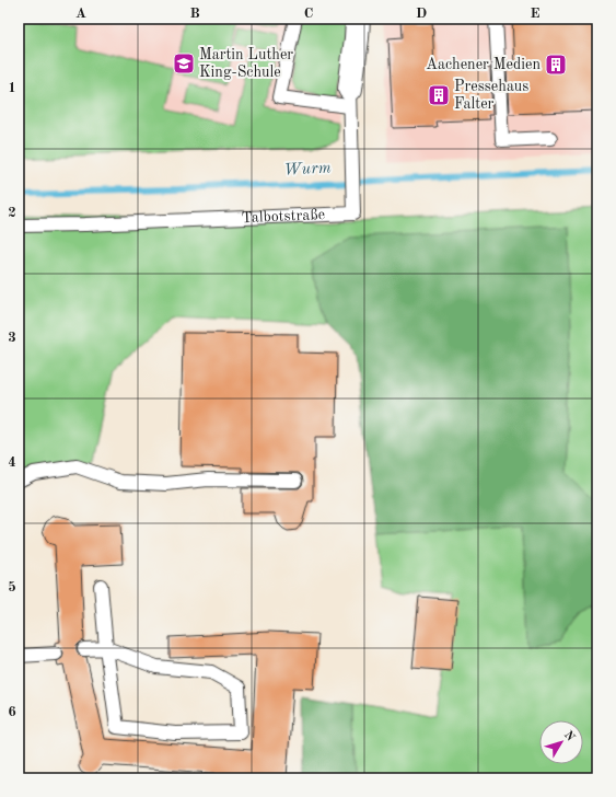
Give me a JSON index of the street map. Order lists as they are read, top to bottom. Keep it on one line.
{"streets":{"street":["Talbotstraße"]},"water":["Wurm"],"places":{"school or university":["Martin Luther King-Schule"],"building":["Aachener Medien","Pressehaus Falter"]},"north":"top right","grid":{"columns":["A","B","C","D","E"],"rows":["1","2","3","4","5","6"]}}
